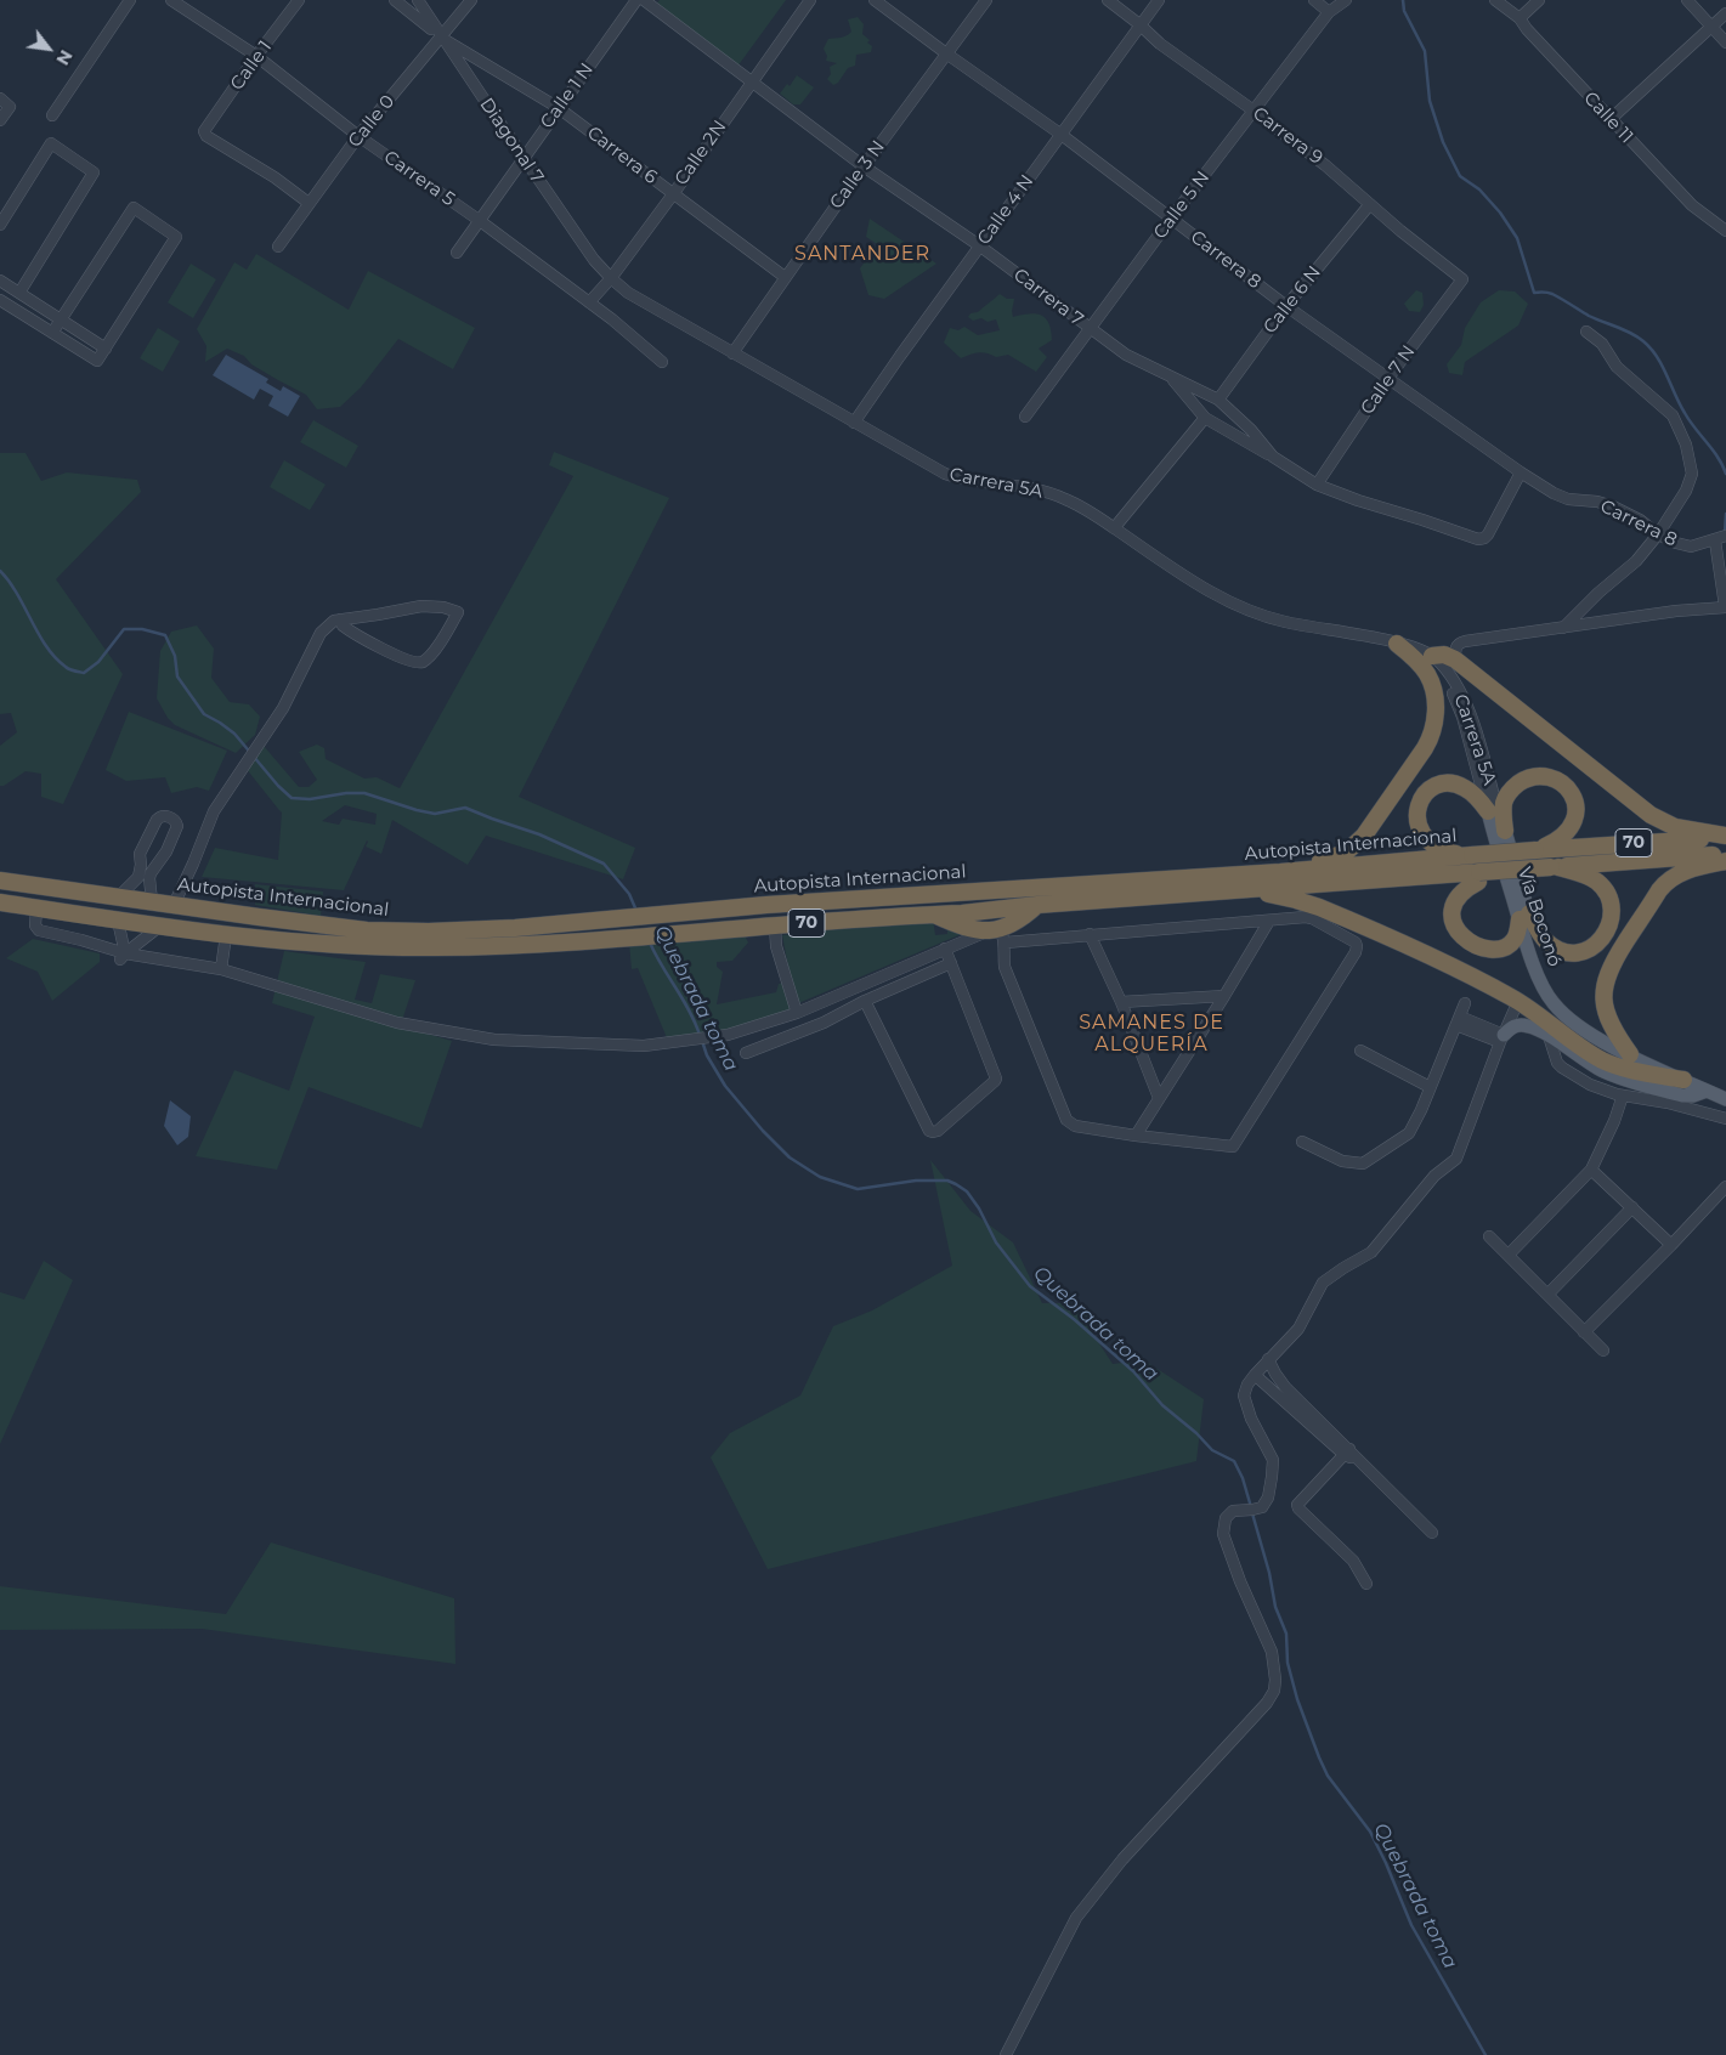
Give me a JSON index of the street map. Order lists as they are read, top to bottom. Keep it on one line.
{"streets":{"highway":["70","Autopista Internacional"],"main road":["Vía Boconó"],"street":["Calle 1","Calle 1 N","Calle 11","Calle 0","Carrera 9","Diagonal 7","Calle 2N","Carrera 6","Calle 3 N","Carrera 5","Calle 5 N","Calle 4 N","Carrera 8","Carrera 7","Calle 6 N","Calle 7 N","Carrera 5A"]},"crossings":[["Calle 1","Calle 0"],["Calle 1","Carrera 5"],["Calle 1 N","Diagonal 7"],["Calle 1 N","Carrera 6"],["Calle 1 N","Carrera 5"],["Calle 0","Diagonal 7"],["Calle 0","Carrera 6"],["Calle 0","Carrera 5"],["Carrera 9","Calle 5 N"],["Carrera 9","Calle 4 N"],["Carrera 9","Calle 6 N"],["Carrera 9","Calle 7 N"],["Diagonal 7","Calle 2N"],["Diagonal 7","Carrera 6"],["Diagonal 7","Carrera 5A"],["Calle 2N","Carrera 6"],["Calle 2N","Carrera 5"],["Calle 2N","Carrera 7"],["Calle 2N","Carrera 5A"],["Carrera 6","Calle 3 N"],["Calle 3 N","Carrera 8"],["Calle 3 N","Carrera 7"],["Calle 3 N","Carrera 5A"],["Calle 5 N","Carrera 8"],["Calle 5 N","Carrera 7"],["Calle 4 N","Carrera 8"],["Calle 4 N","Carrera 7"],["Calle 4 N","Carrera 5A"],["Carrera 8","Carrera 7"],["Carrera 8","Calle 6 N"],["Carrera 8","Calle 7 N"],["Carrera 7","Calle 6 N"],["Carrera 7","Calle 7 N"],["Carrera 5A","Vía Boconó"]],"districts":["SANTANDER","SAMANES DE ALQUERÍA"],"water":["Quebrada toma"],"north":"bottom right"}
